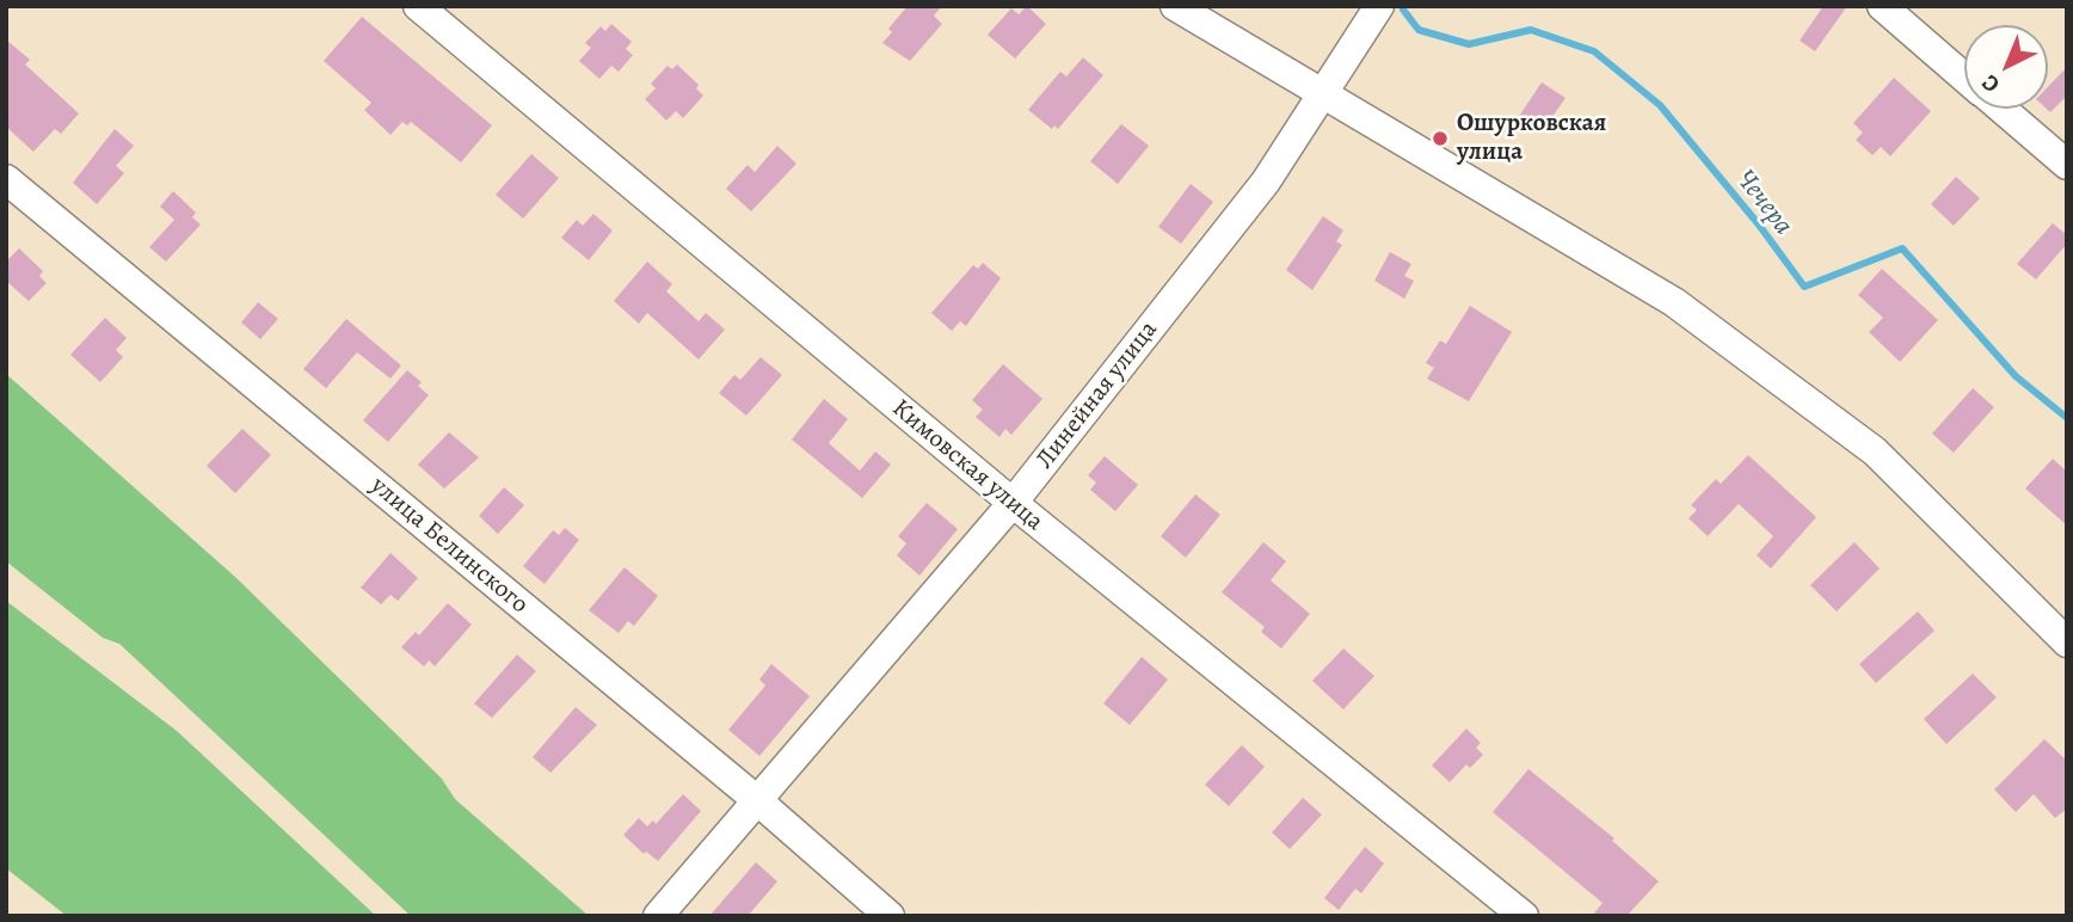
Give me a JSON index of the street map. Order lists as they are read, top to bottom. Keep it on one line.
{"streets":{"street":["Линейная улица","Кимовская улица","улица Белинского"]},"crossings":[["Линейная улица","Кимовская улица"],["Линейная улица","улица Белинского"]],"water":["Чечера"],"places":["Ошурковская улица"],"north":"bottom left"}
